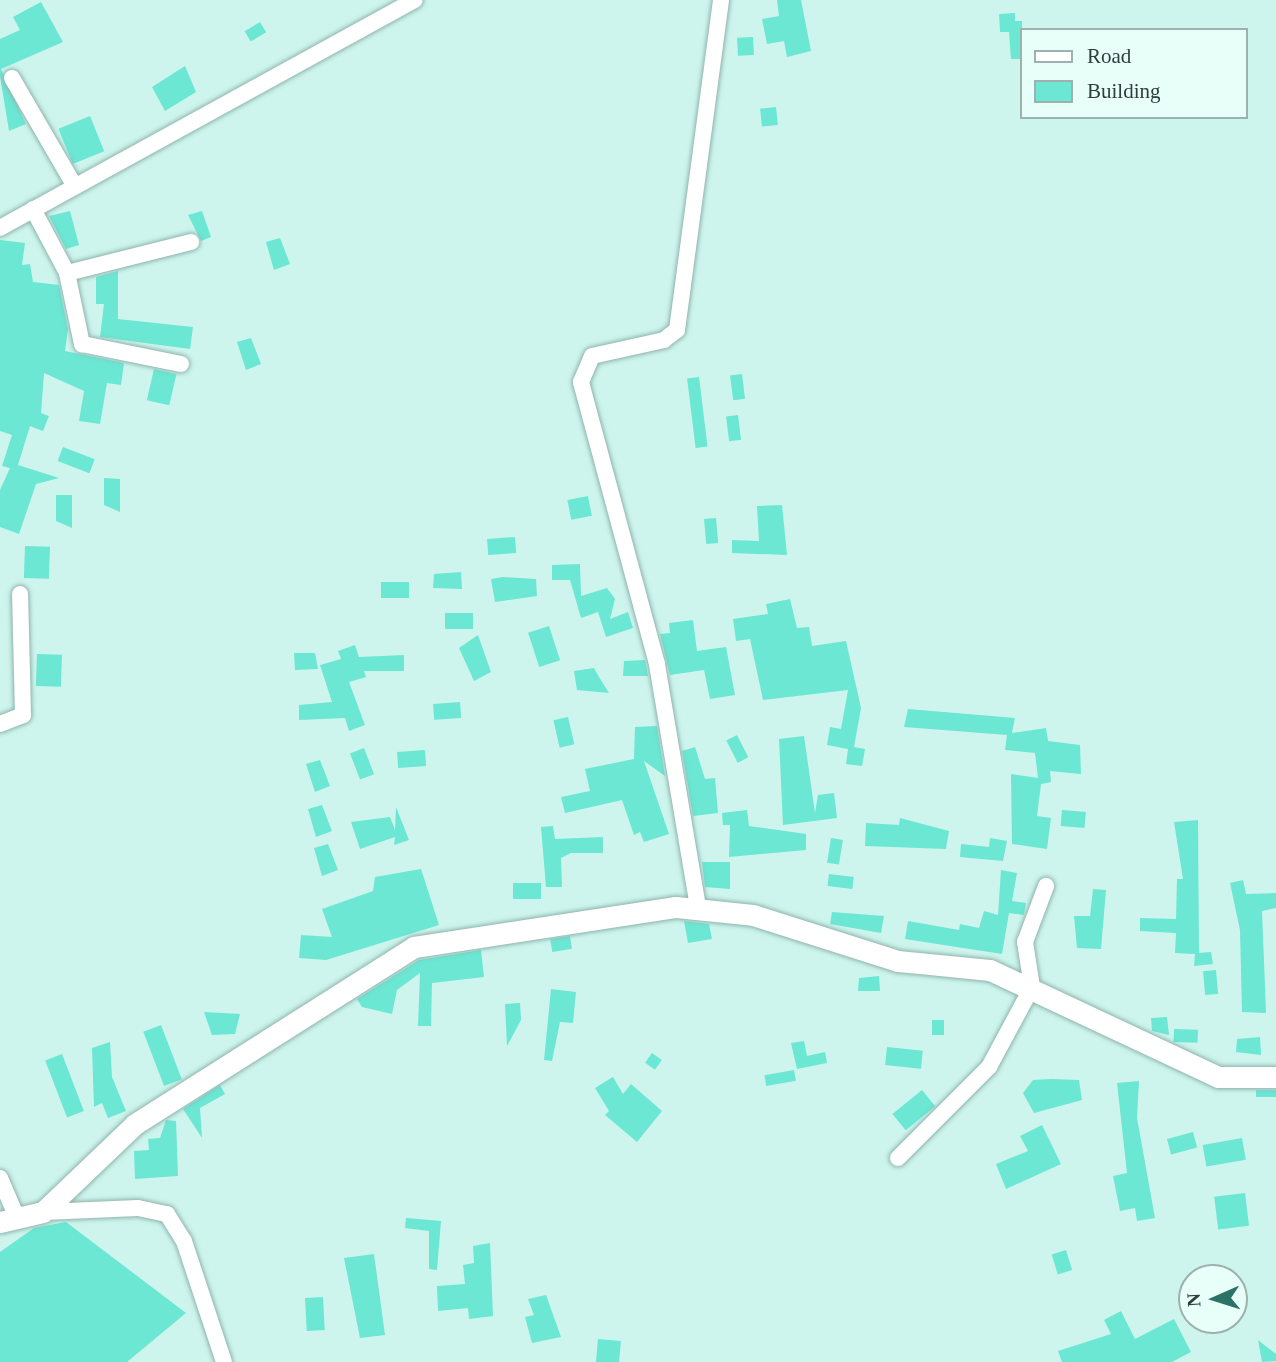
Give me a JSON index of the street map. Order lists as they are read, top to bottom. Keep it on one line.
{"legend":["Road","Building"],"north":"left"}
